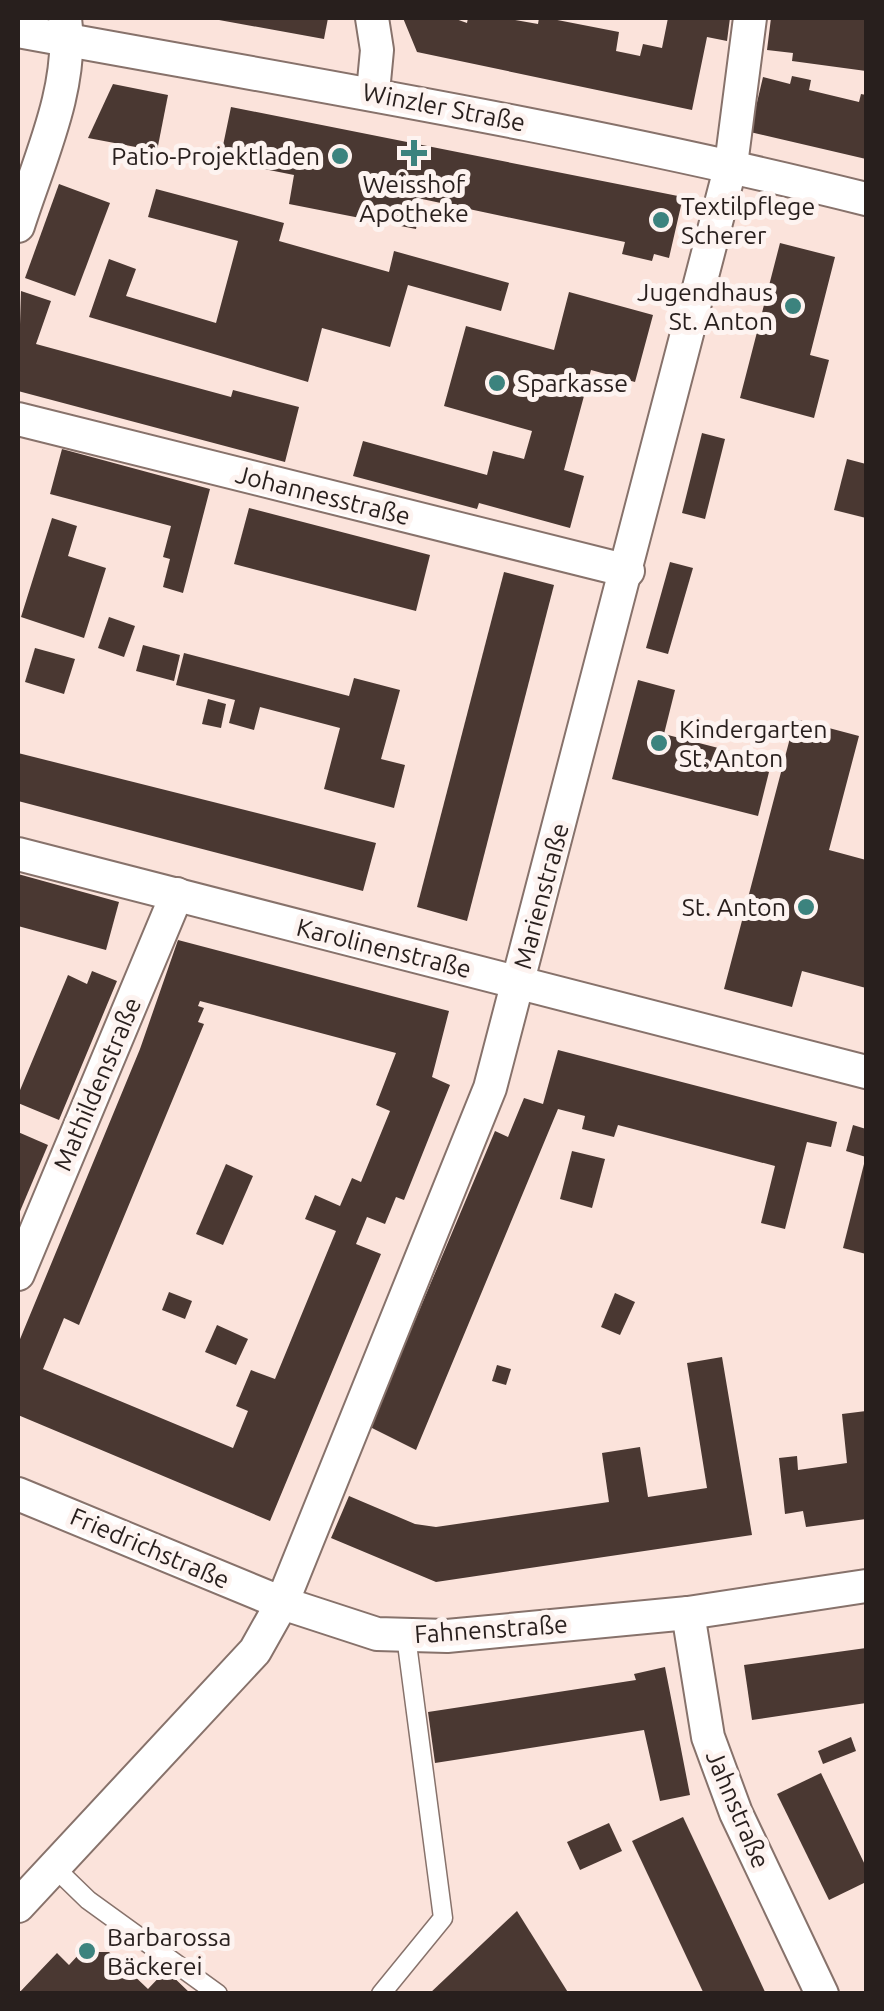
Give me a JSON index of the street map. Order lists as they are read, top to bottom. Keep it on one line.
{"streets":{"street":["Winzler Straße","Johannesstraße","Marienstraße","Karolinenstraße","Mathildenstraße","Friedrichstraße","Fahnenstraße","Jahnstraße"]},"crossings":[["Winzler Straße","Marienstraße"],["Johannesstraße","Marienstraße"],["Marienstraße","Karolinenstraße"],["Marienstraße","Friedrichstraße"],["Marienstraße","Fahnenstraße"],["Karolinenstraße","Mathildenstraße"],["Friedrichstraße","Fahnenstraße"],["Fahnenstraße","Jahnstraße"]],"places":{"health":["Weisshof Apotheke"],"other":["Patio-Projektladen","Textilpflege Scherer","Jugendhaus St. Anton","Sparkasse","Kindergarten St. Anton","St. Anton","Barbarossa Bäckerei"]}}
